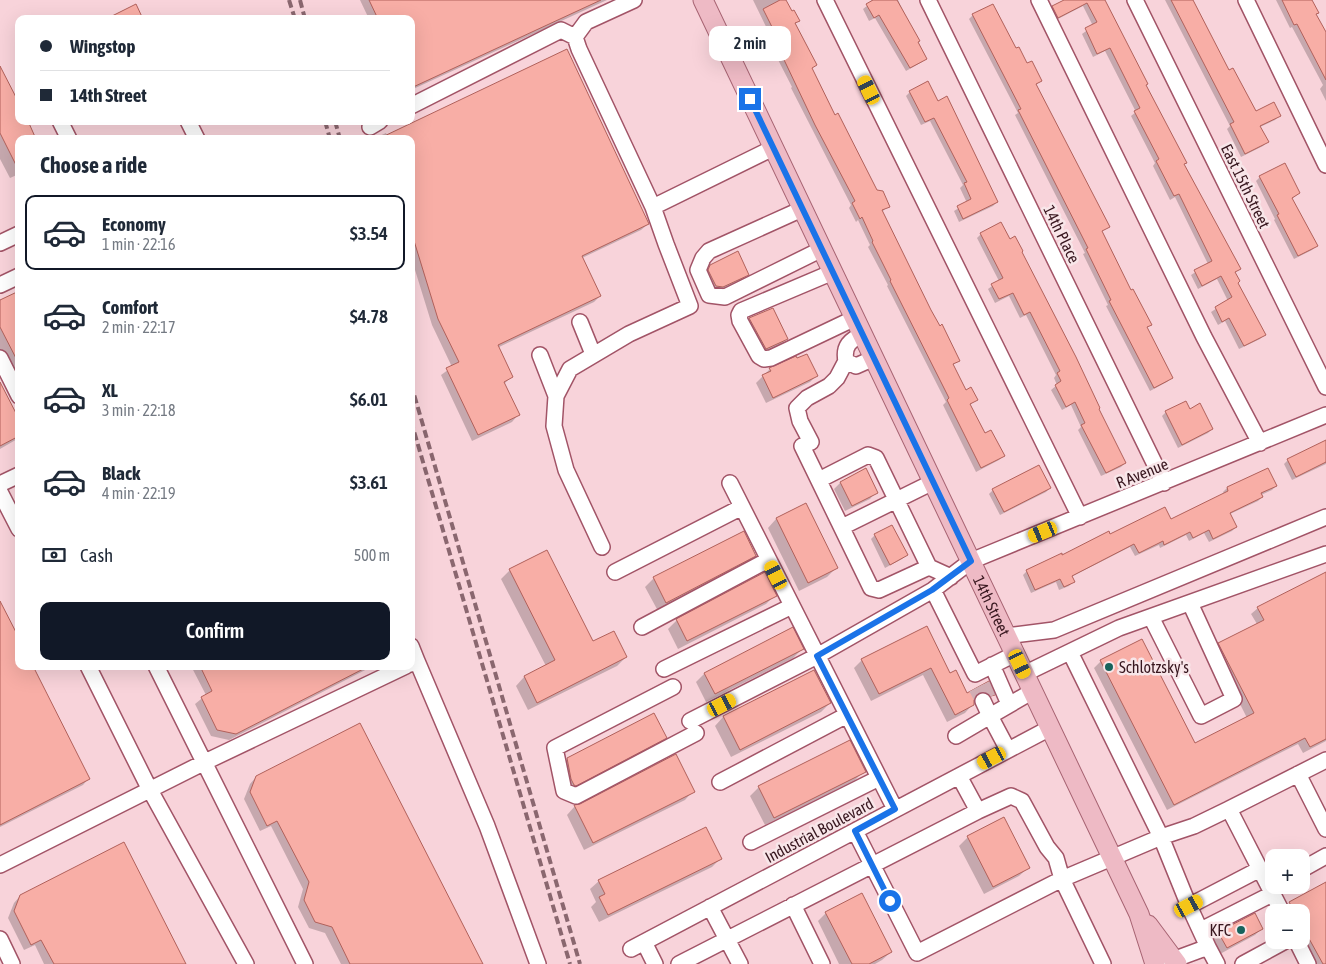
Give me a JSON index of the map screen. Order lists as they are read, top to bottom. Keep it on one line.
{"streets":{"main road":["14th Street"],"street":["East 15th Street","14th Place","R Avenue","Industrial Boulevard"]},"crossings":[["14th Place","R Avenue"],["R Avenue","14th Street"],["14th Street","Industrial Boulevard"]],"places":["Schlotzsky's","KFC"],"page":{"banner":["Wingstop","14th Street"],"bubble":"2 min","heading":"Choose a ride","list":[{"name":"Economy","note":"1 min · 22:16","value":"$3.54"},{"name":"Comfort","note":"2 min · 22:17","value":"$4.78"},{"name":"XL","note":"3 min · 22:18","value":"$6.01"},{"name":"Black","note":"4 min · 22:19","value":"$3.61"}],"pay":["Cash","500 m"],"buttons":"Confirm","map_buttons":["+","−"]}}
